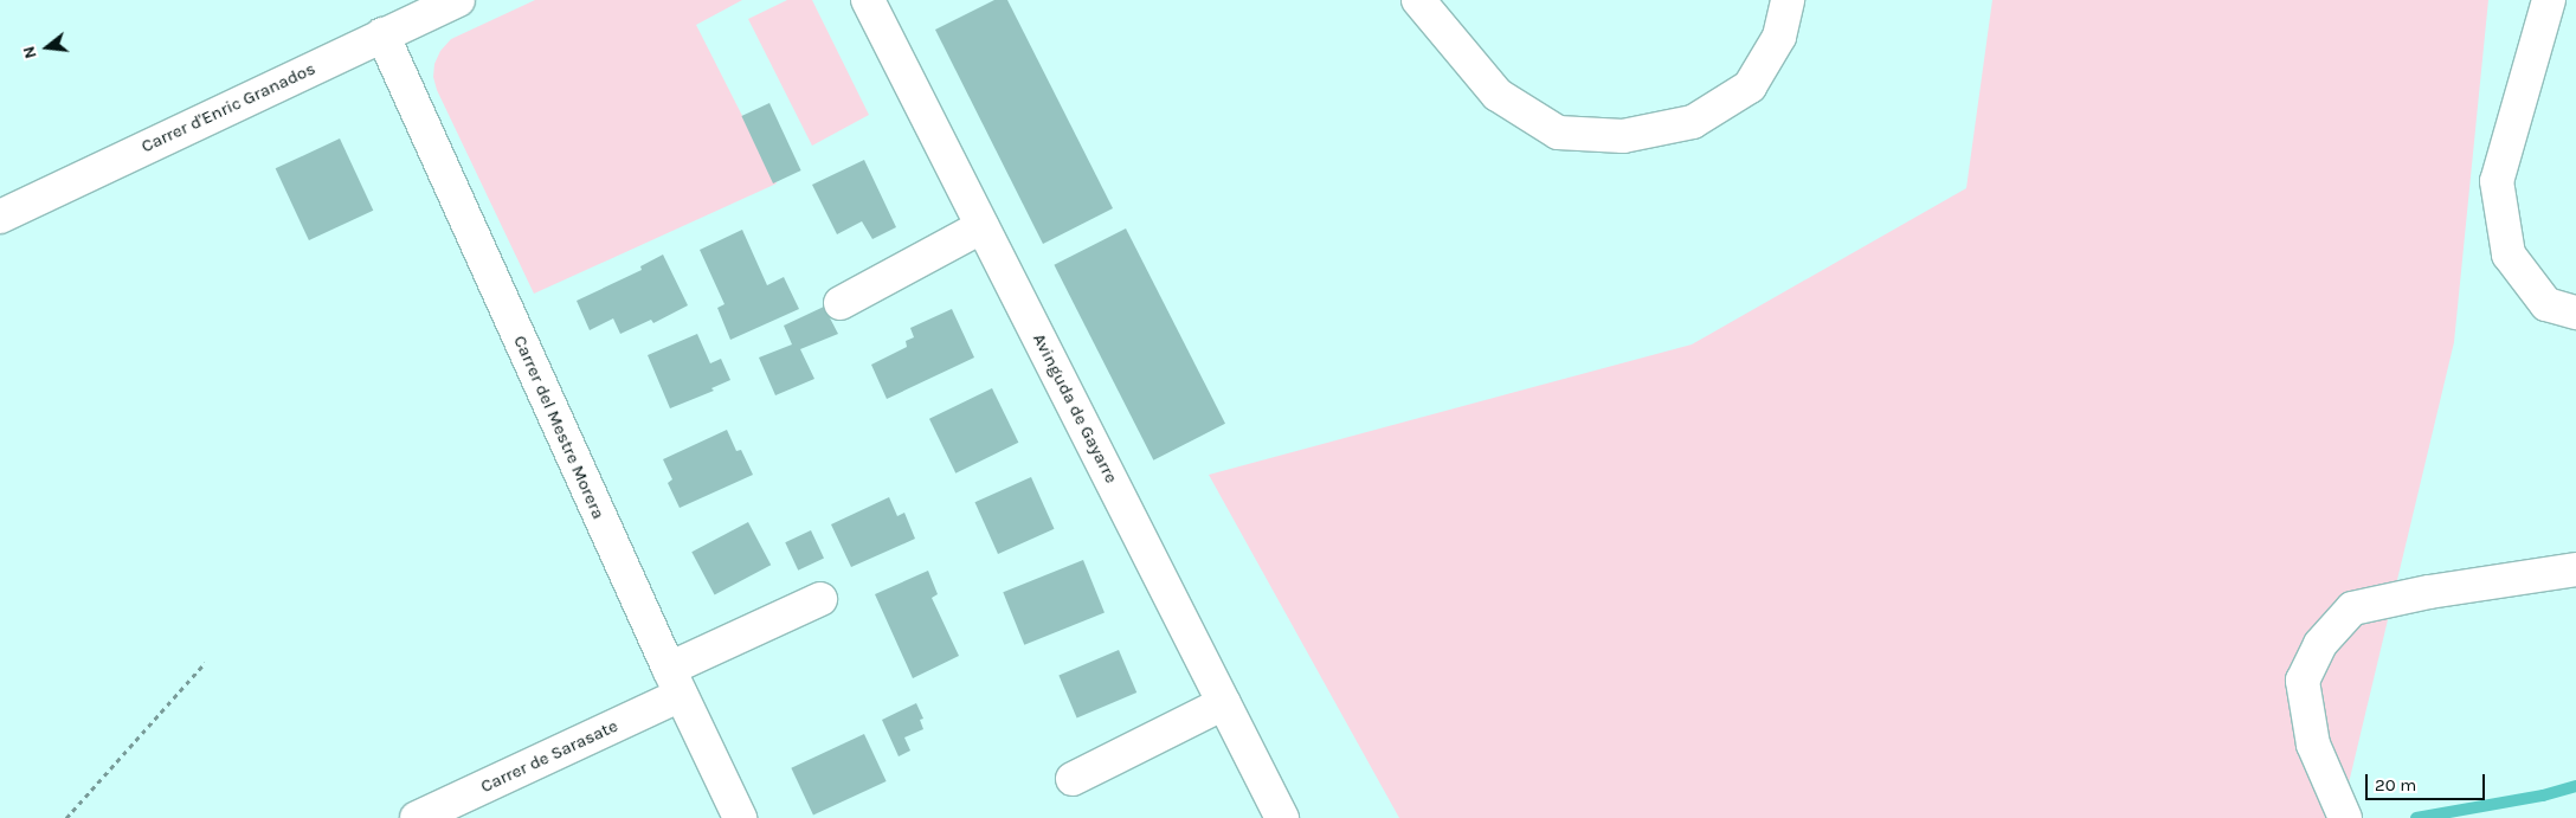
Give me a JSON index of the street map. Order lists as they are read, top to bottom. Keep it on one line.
{"streets":{"street":["Carrer d'Enric Granados","Avinguda de Gayarre","Carrer del Mestre Morera","Carrer de Sarasate"]},"crossings":[["Carrer d'Enric Granados","Carrer del Mestre Morera"],["Carrer del Mestre Morera","Carrer de Sarasate"]],"scale_bar":"20 m","north":"left"}
